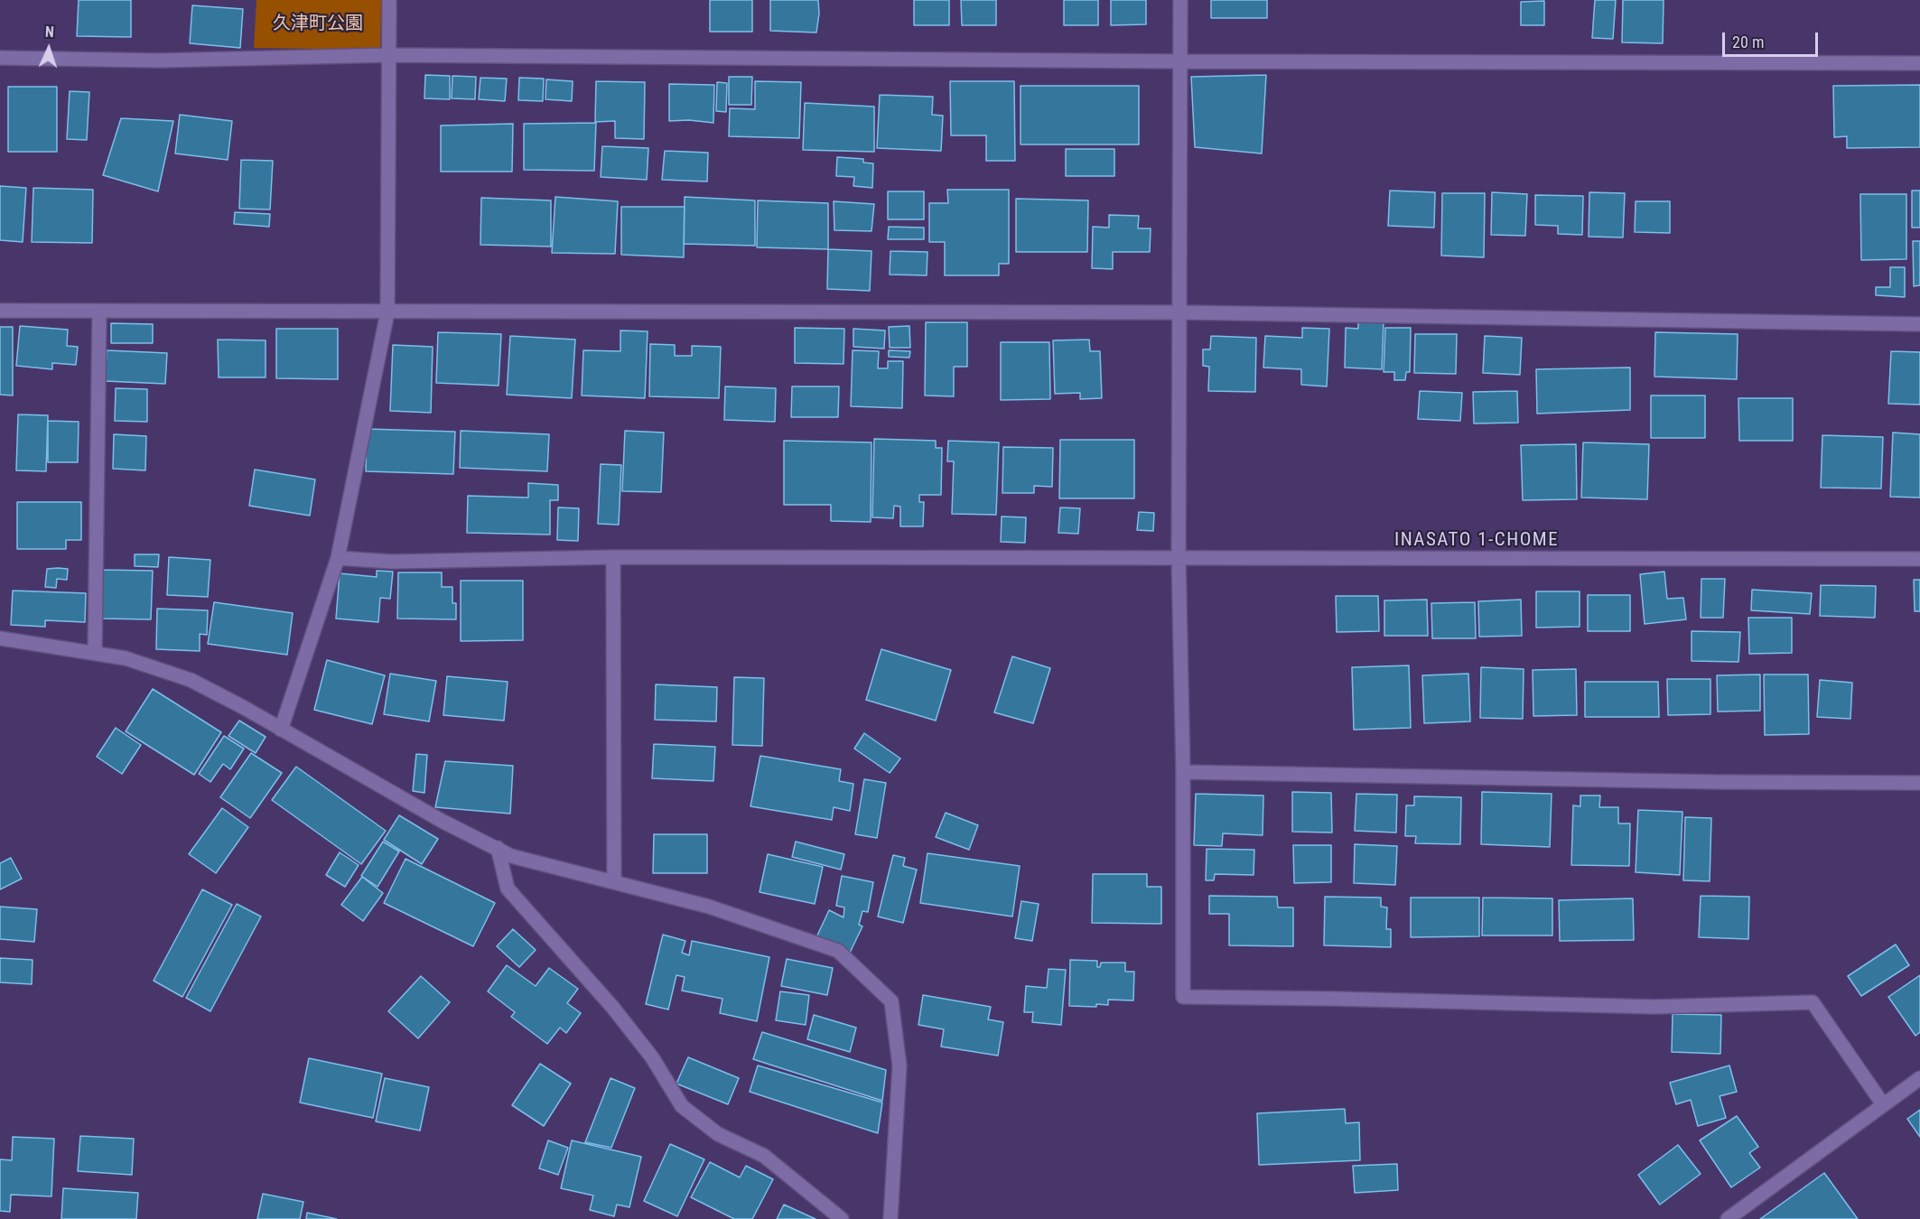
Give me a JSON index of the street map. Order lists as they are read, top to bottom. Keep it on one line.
{"districts":["INASATO 1-CHOME"],"parks":["久津町公園"],"scale_bar":"20 m","north":"top"}
